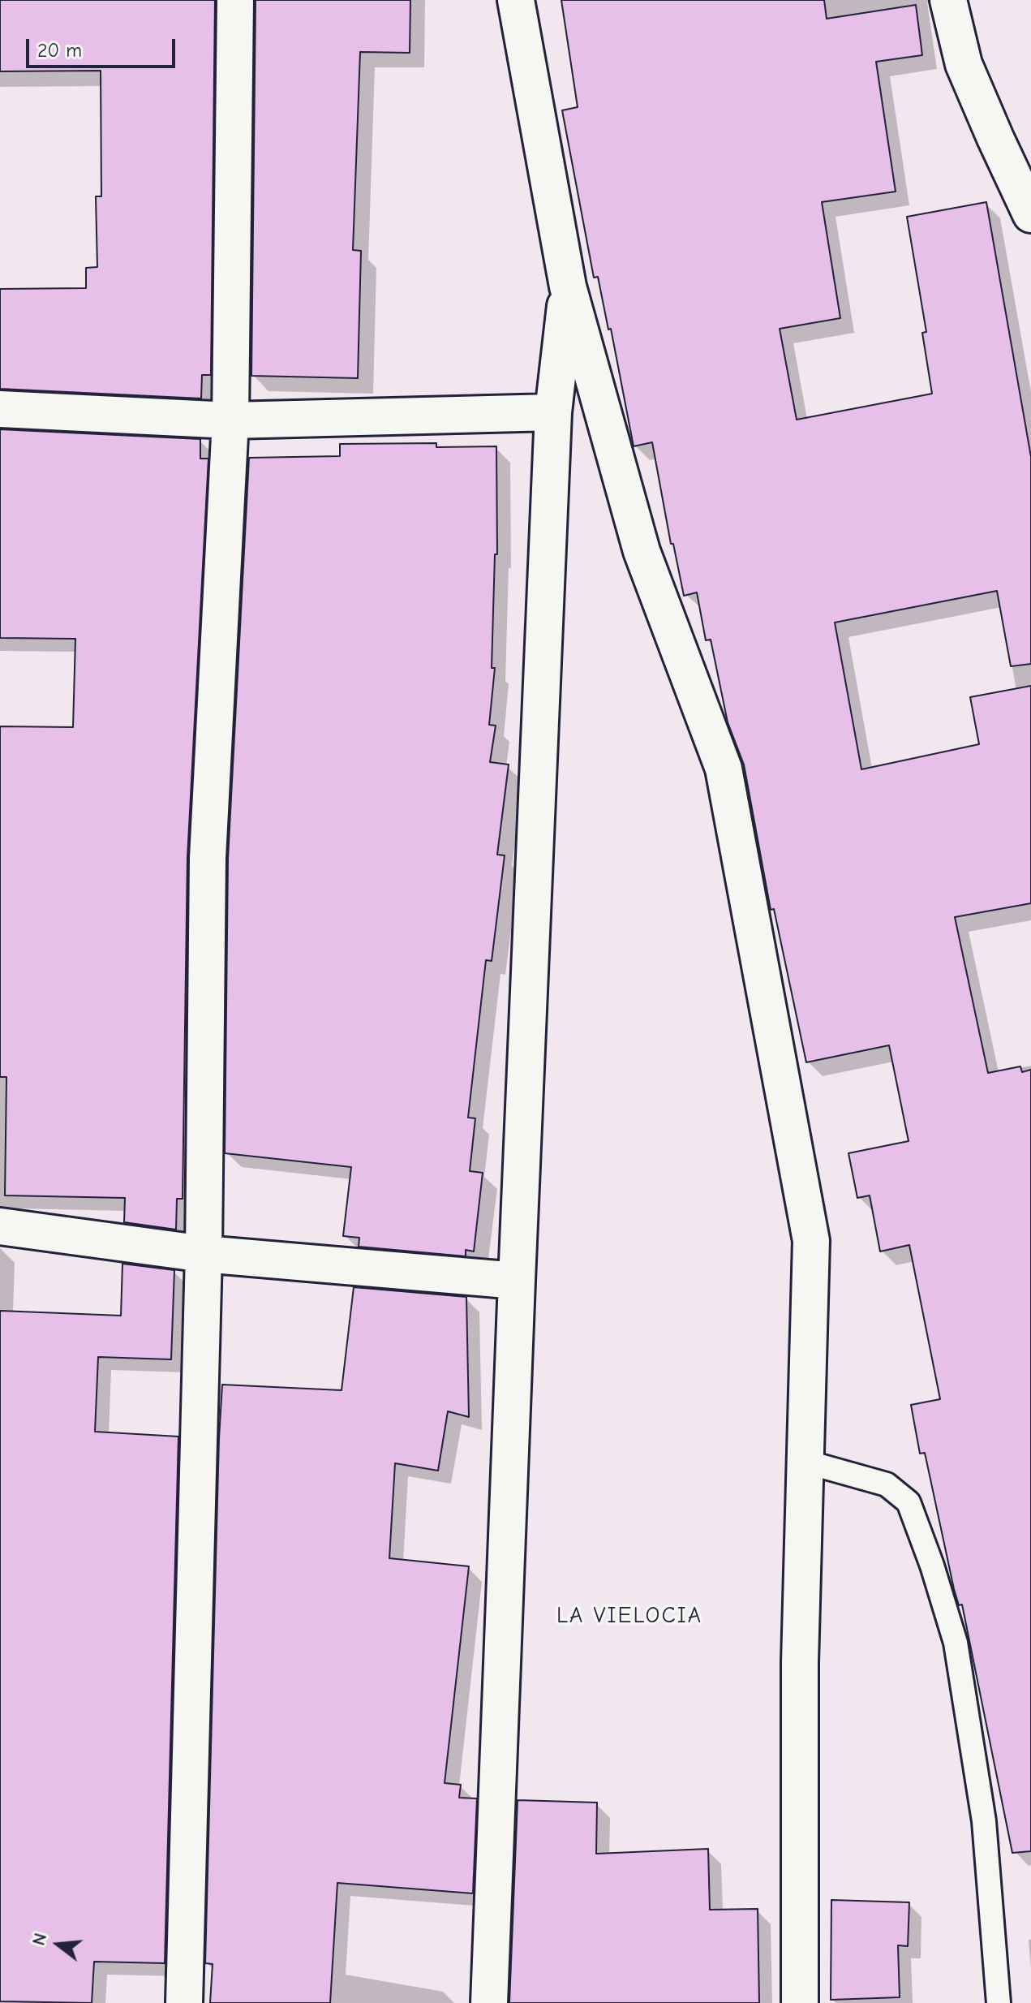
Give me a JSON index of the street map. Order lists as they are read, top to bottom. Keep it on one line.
{"districts":["LA VIELOCIA"],"scale_bar":"20 m","north":"left"}
